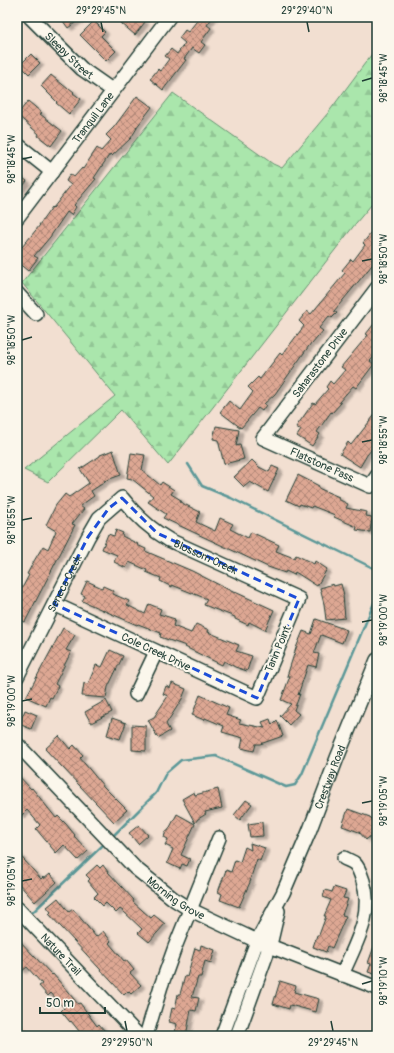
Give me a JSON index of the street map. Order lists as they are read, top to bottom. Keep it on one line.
{"streets":{"street":["Sleepy Street","Tranquil Lane","Saharastone Drive","Flatstone Pass","Blossom Creek","Seneca Creek","Tarin Point","Cole Creek Drive","Crestway Road","Morning Grove","Nature Trail"]},"crossings":[["Sleepy Street","Tranquil Lane"],["Saharastone Drive","Flatstone Pass"],["Blossom Creek","Seneca Creek"],["Blossom Creek","Tarin Point"],["Seneca Creek","Cole Creek Drive"],["Tarin Point","Cole Creek Drive"],["Crestway Road","Morning Grove"]],"scale_bar":"50 m","coordinates":["29°29'45\"N","29°29'40\"N","98°18'45\"W","98°18'50\"W","98°18'55\"W","98°19'00\"W","98°19'05\"W","98°19'10\"W","29°29'50\"N"]}
